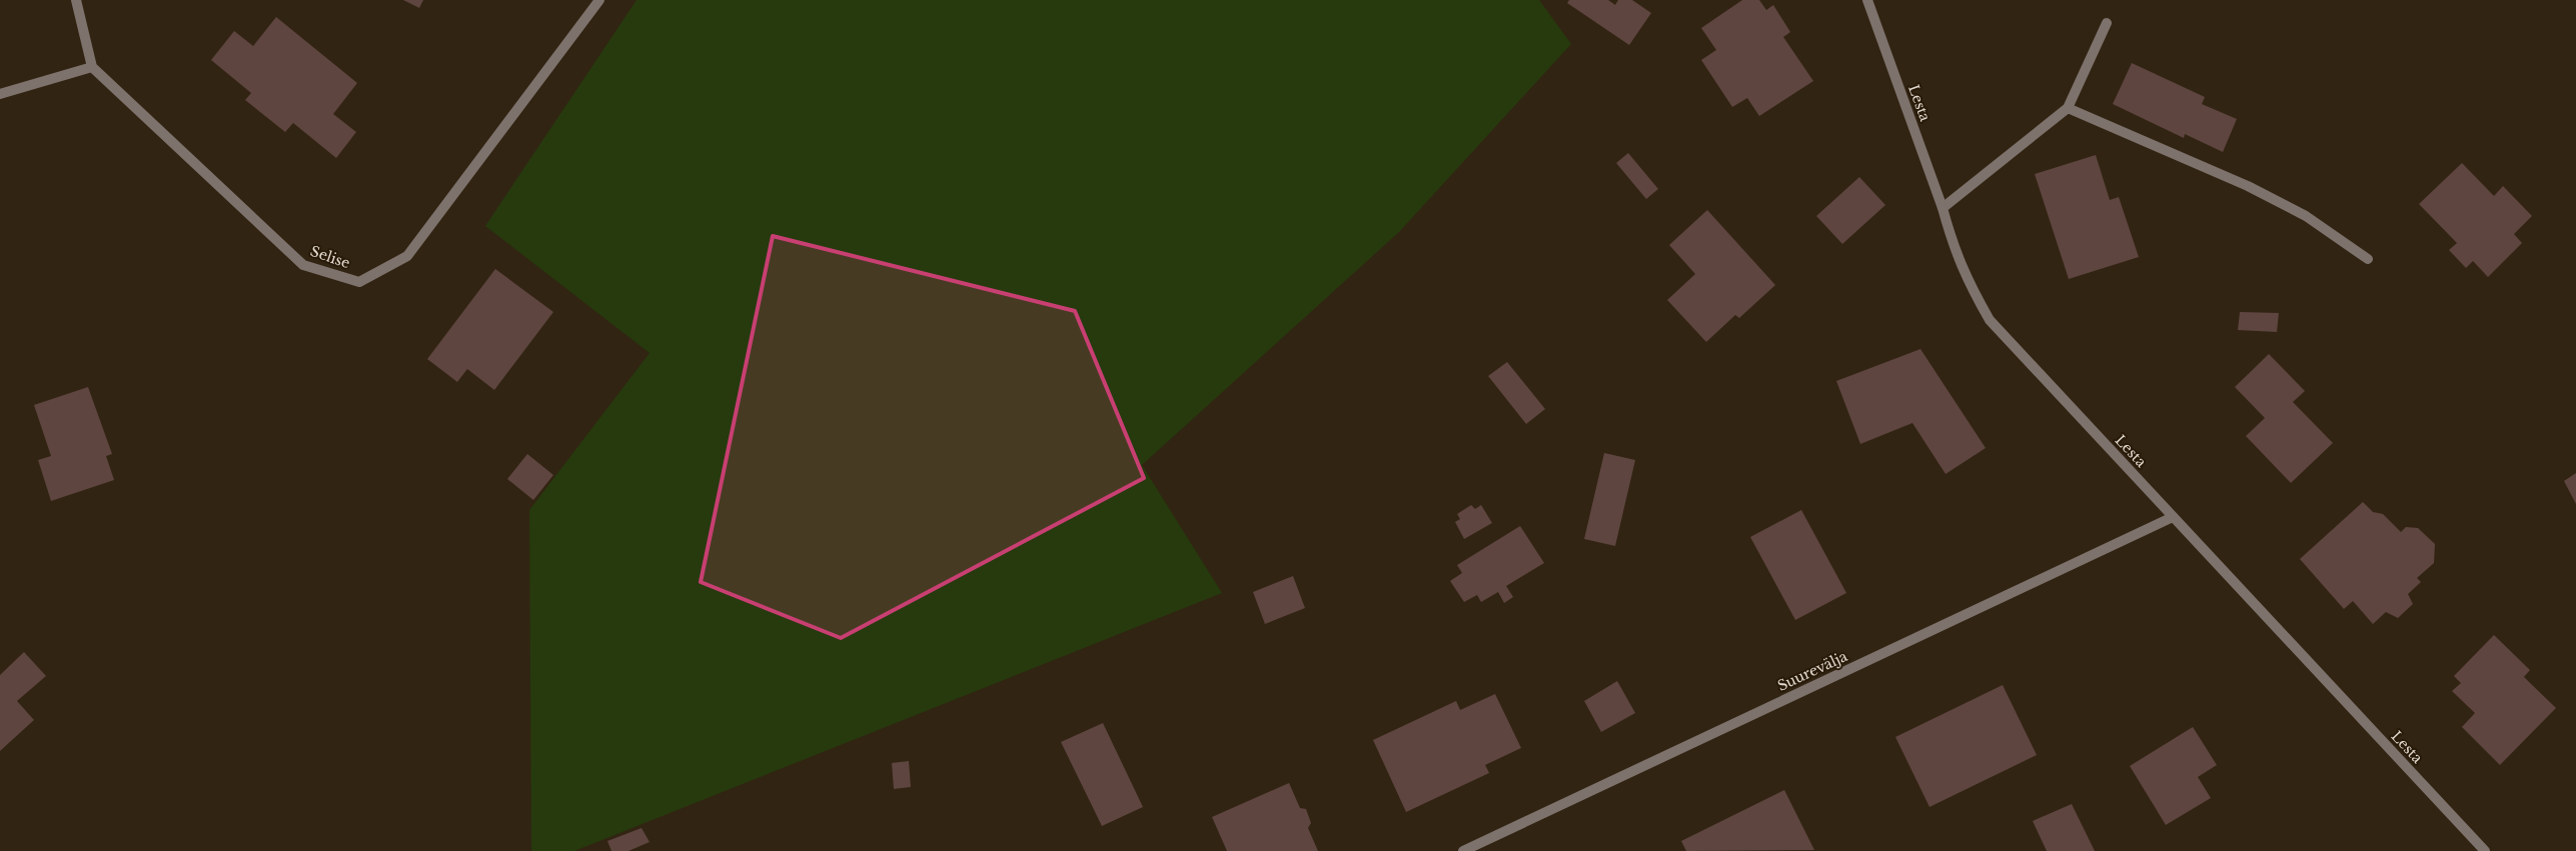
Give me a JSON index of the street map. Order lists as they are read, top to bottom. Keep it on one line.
{"streets":{"street":["Lesta","Selise","Suurevälja"]},"crossings":[["Lesta","Suurevälja"]]}
